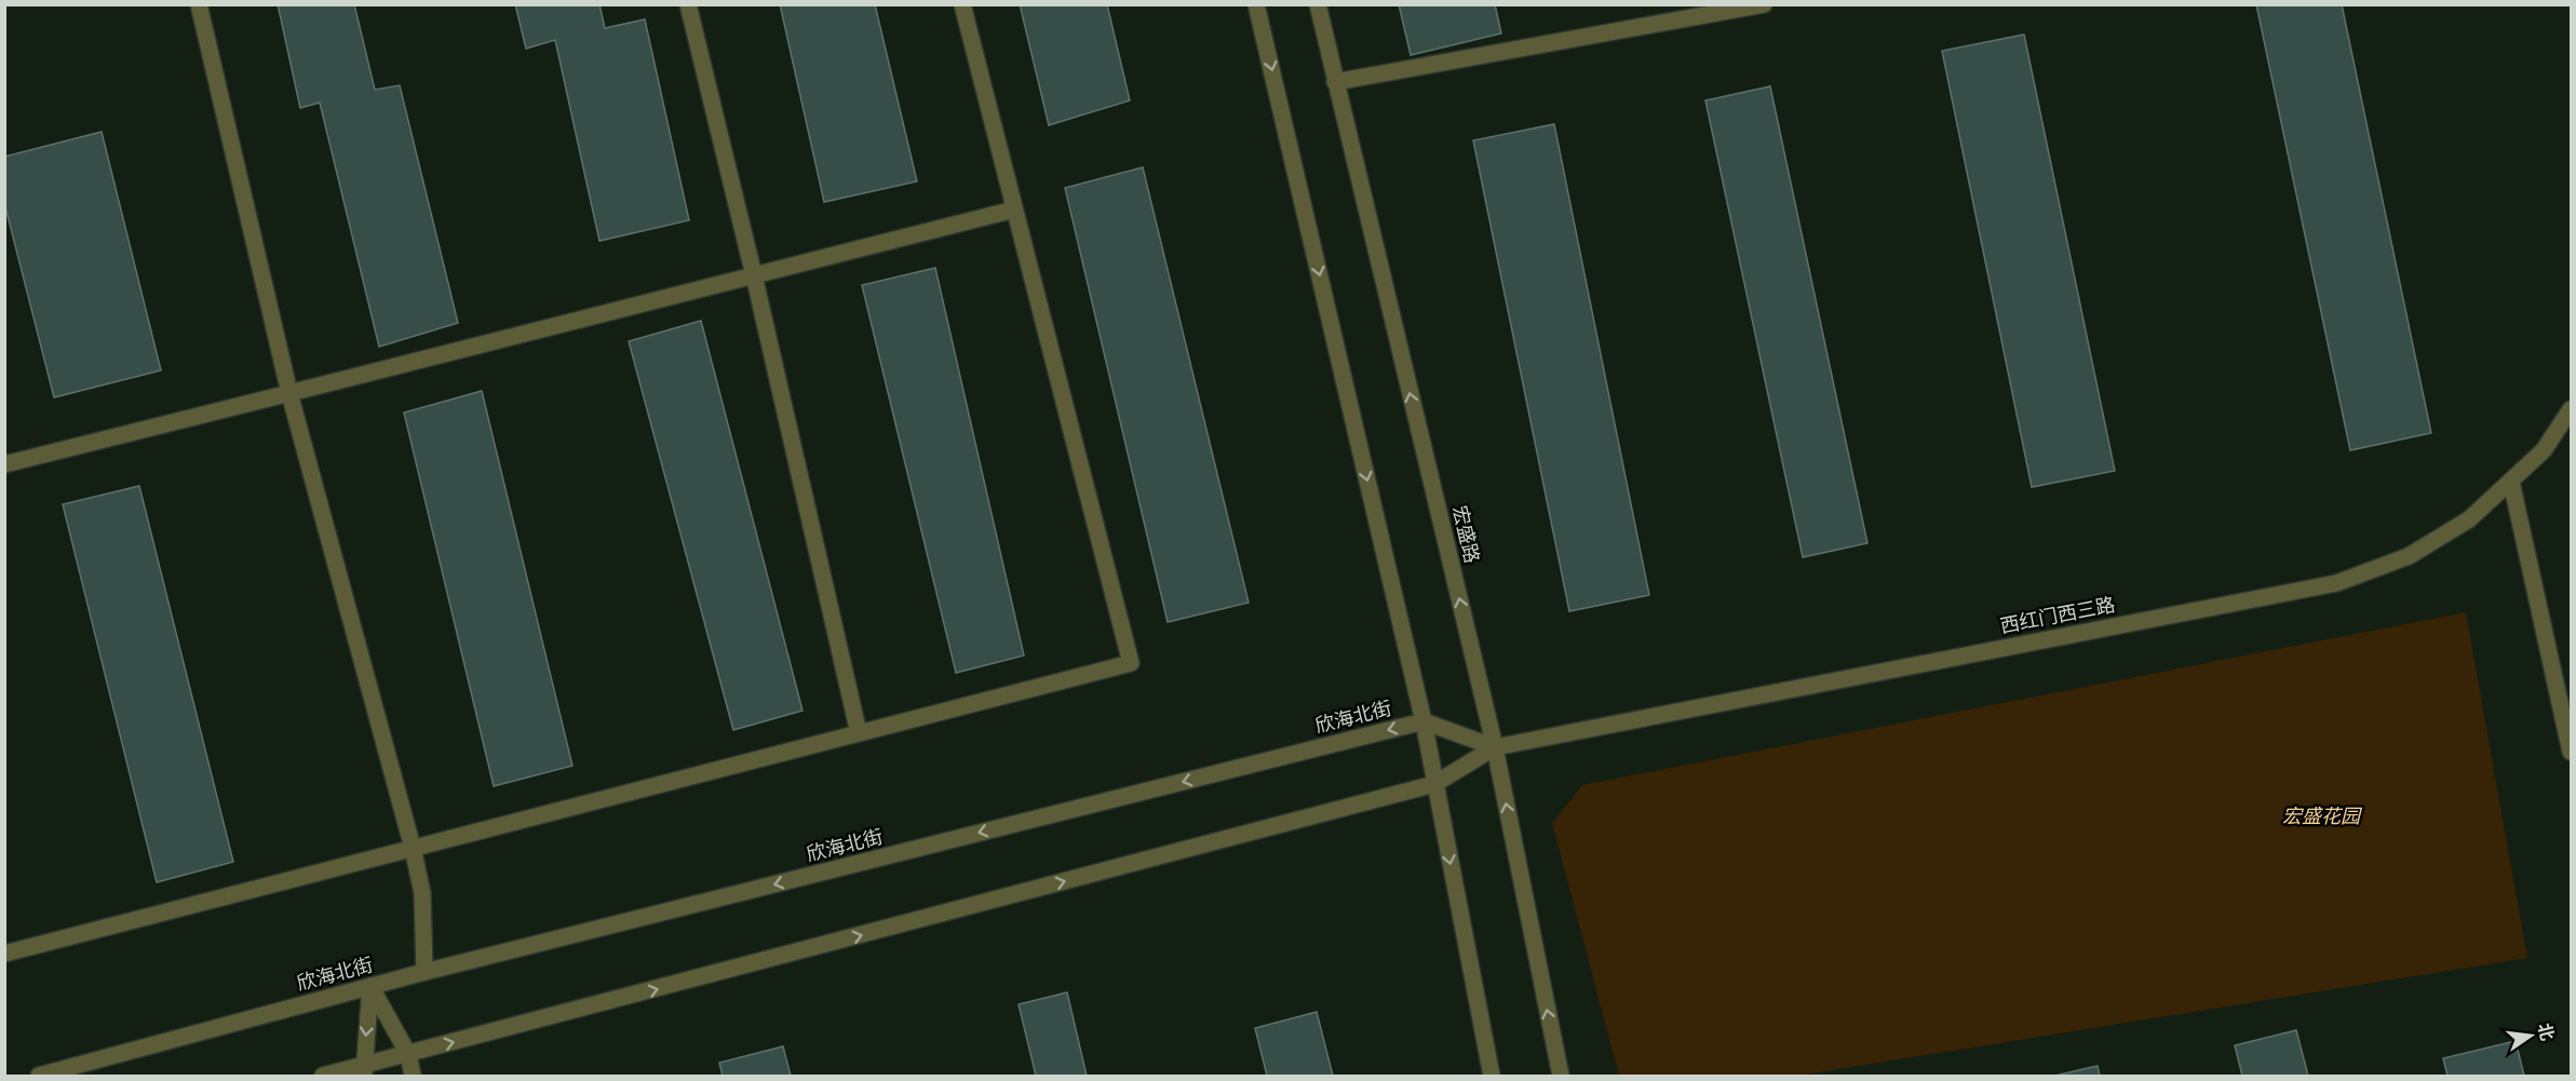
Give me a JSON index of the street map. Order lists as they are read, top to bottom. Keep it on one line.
{"streets":{"street":["宏盛路","西红门西三路","欣海北街"]},"crossings":[["宏盛路","西红门西三路"]],"parks":["宏盛花园"],"north":"right"}
